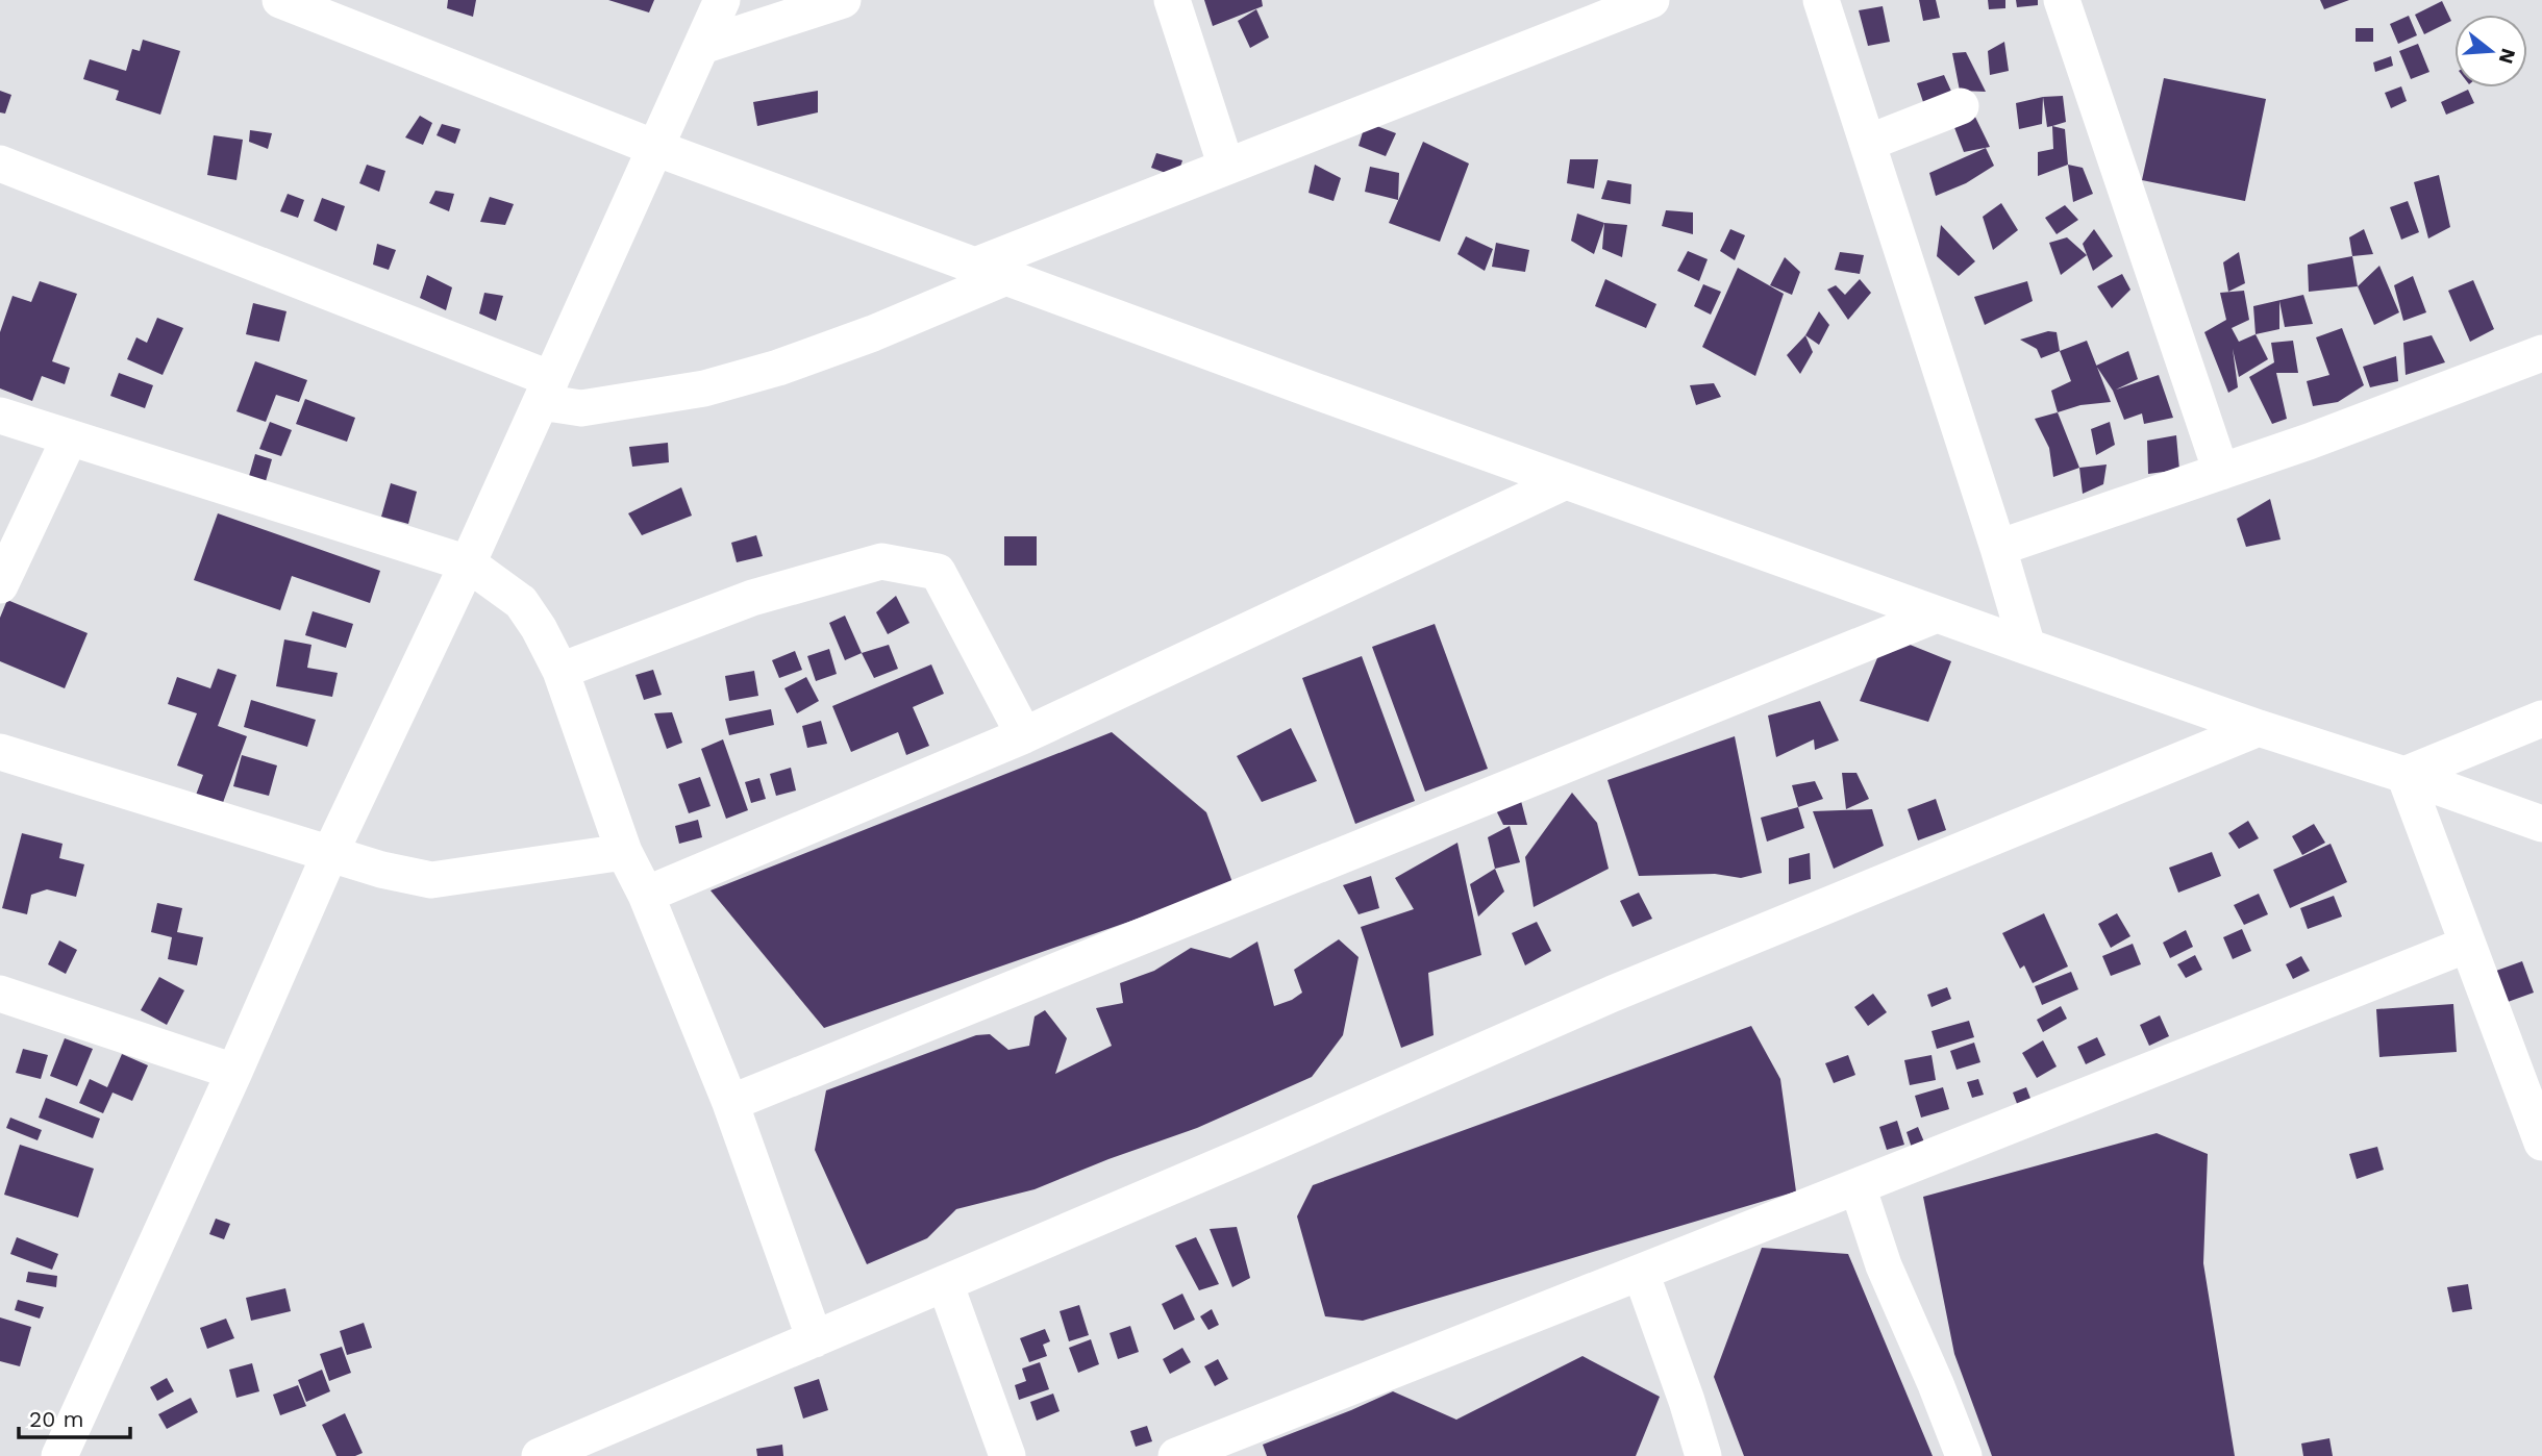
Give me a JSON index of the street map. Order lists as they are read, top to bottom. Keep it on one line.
{"scale_bar":"20 m","north":"right"}
